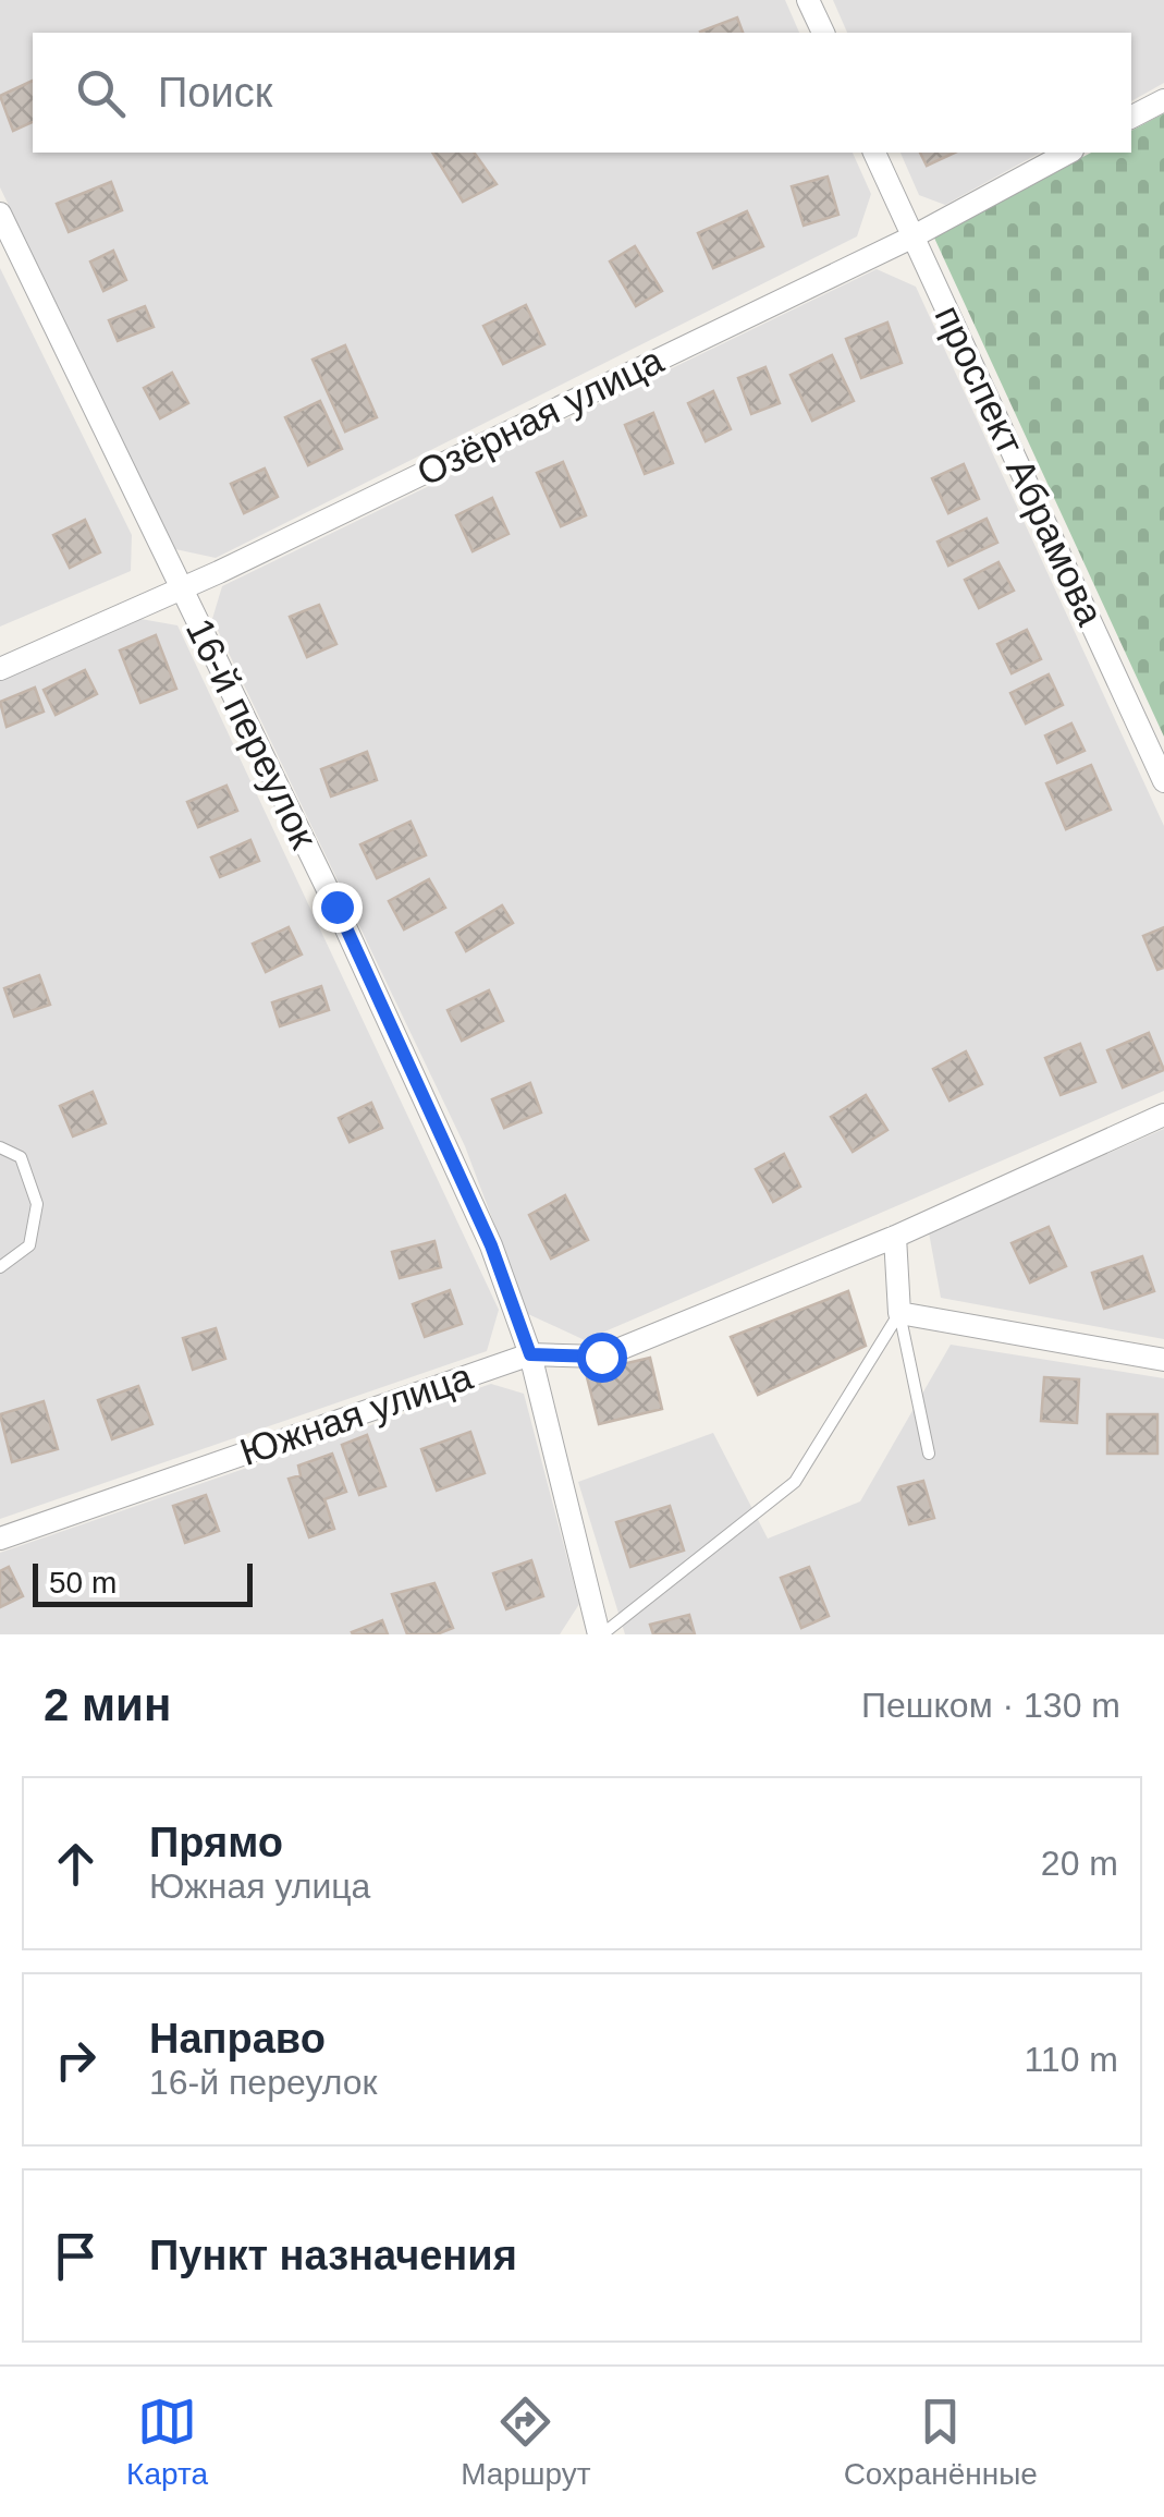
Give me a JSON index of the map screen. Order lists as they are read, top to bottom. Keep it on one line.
{"streets":{"street":["Озёрная улица","проспект Абрамова","16-й переулок","Южная улица"]},"crossings":[["Озёрная улица","проспект Абрамова"],["Озёрная улица","16-й переулок"],["16-й переулок","Южная улица"]],"scale_bar":"50 m","page":{"search":"Поиск","scale":"50 m","heading":["2 мин","Пешком · 130 m"],"list":[["Прямо","Южная улица","20 m"],["Направо","16-й переулок","110 m"],"Пункт назначения"],"nav":["Карта","Маршрут","Сохранённые"]}}
